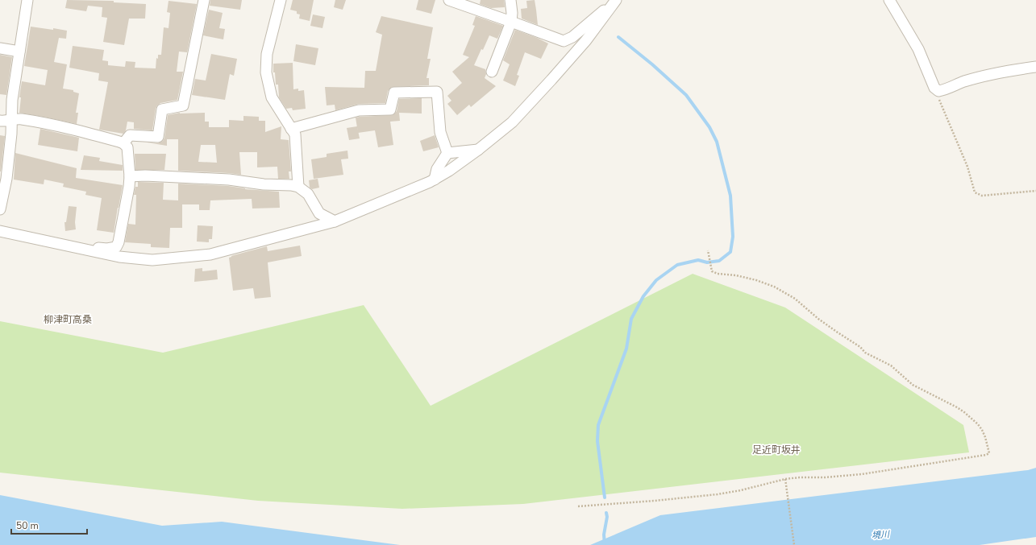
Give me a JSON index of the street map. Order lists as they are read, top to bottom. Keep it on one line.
{"districts":["柳津町高桑","足近町坂井"],"water":["境川"],"scale_bar":"50 m"}
